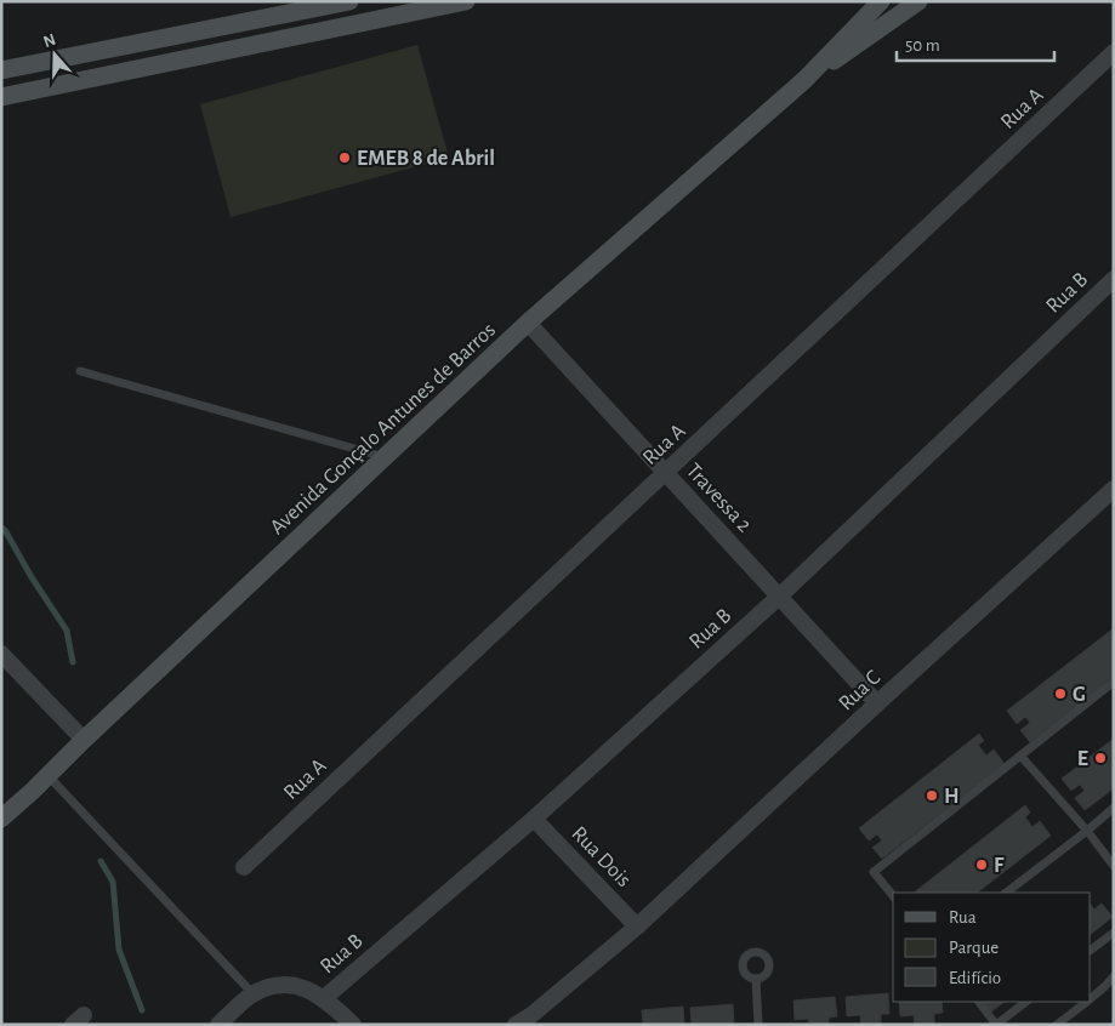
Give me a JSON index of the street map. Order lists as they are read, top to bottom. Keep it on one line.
{"streets":{"main road":["Avenida Gonçalo Antunes de Barros"],"street":["Rua A","Rua B","Travessa 2","Rua C","Rua Dois"]},"crossings":[["Rua A","Travessa 2"],["Rua B","Travessa 2"],["Rua B","Rua Dois"],["Avenida Gonçalo Antunes de Barros","Travessa 2"],["Travessa 2","Rua C"],["Rua C","Rua Dois"]],"places":["EMEB 8 de Abril","G","E","H","F"],"legend":["Rua","Parque","Edifício"],"scale_bar":"50 m","north":"top"}
